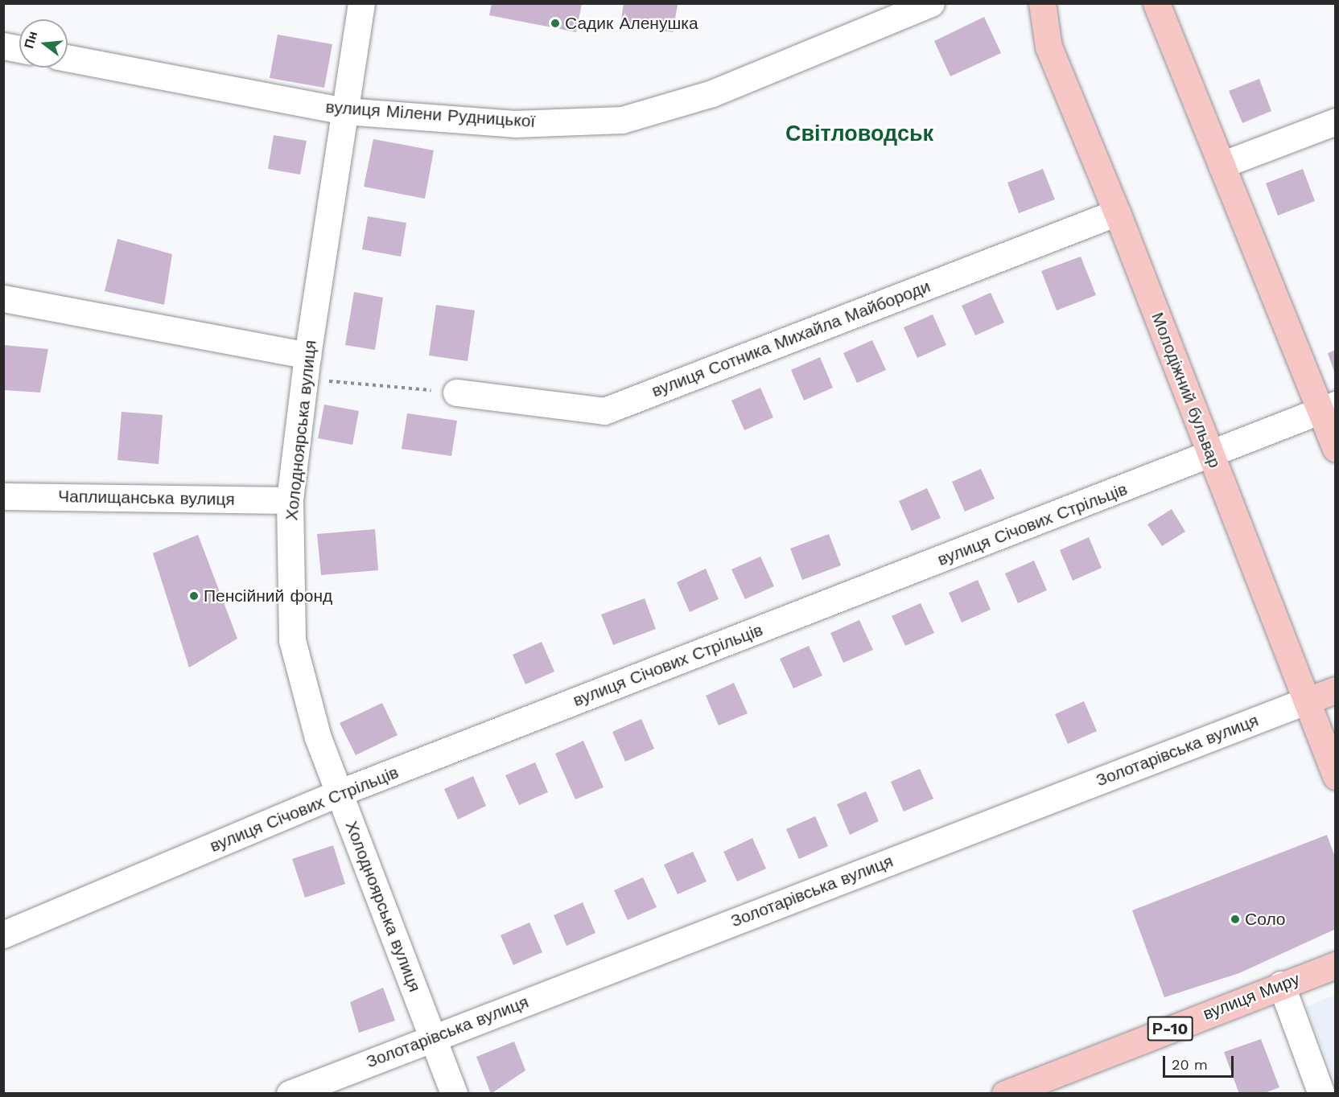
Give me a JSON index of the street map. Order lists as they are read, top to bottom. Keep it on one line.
{"streets":{"main road":["Молодіжний бульвар","Золотарівська вулиця","вулиця Миру","Р-10"],"street":["вулиця Мілени Рудницької","вулиця Сотника Михайла Майбороди","Холодноярська вулиця","Чаплищанська вулиця","вулиця Січових Стрільців"]},"crossings":[["вулиця Мілени Рудницької","Холодноярська вулиця"],["вулиця Сотника Михайла Майбороди","Молодіжний бульвар"],["Молодіжний бульвар","вулиця Січових Стрільців"],["Молодіжний бульвар","Золотарівська вулиця"],["Холодноярська вулиця","Чаплищанська вулиця"],["Холодноярська вулиця","вулиця Січових Стрільців"],["Холодноярська вулиця","Золотарівська вулиця"]],"districts":["Світловодськ"],"places":["Садик Аленушка","Пенсійний фонд","Соло"],"scale_bar":"20 m","north":"left"}
